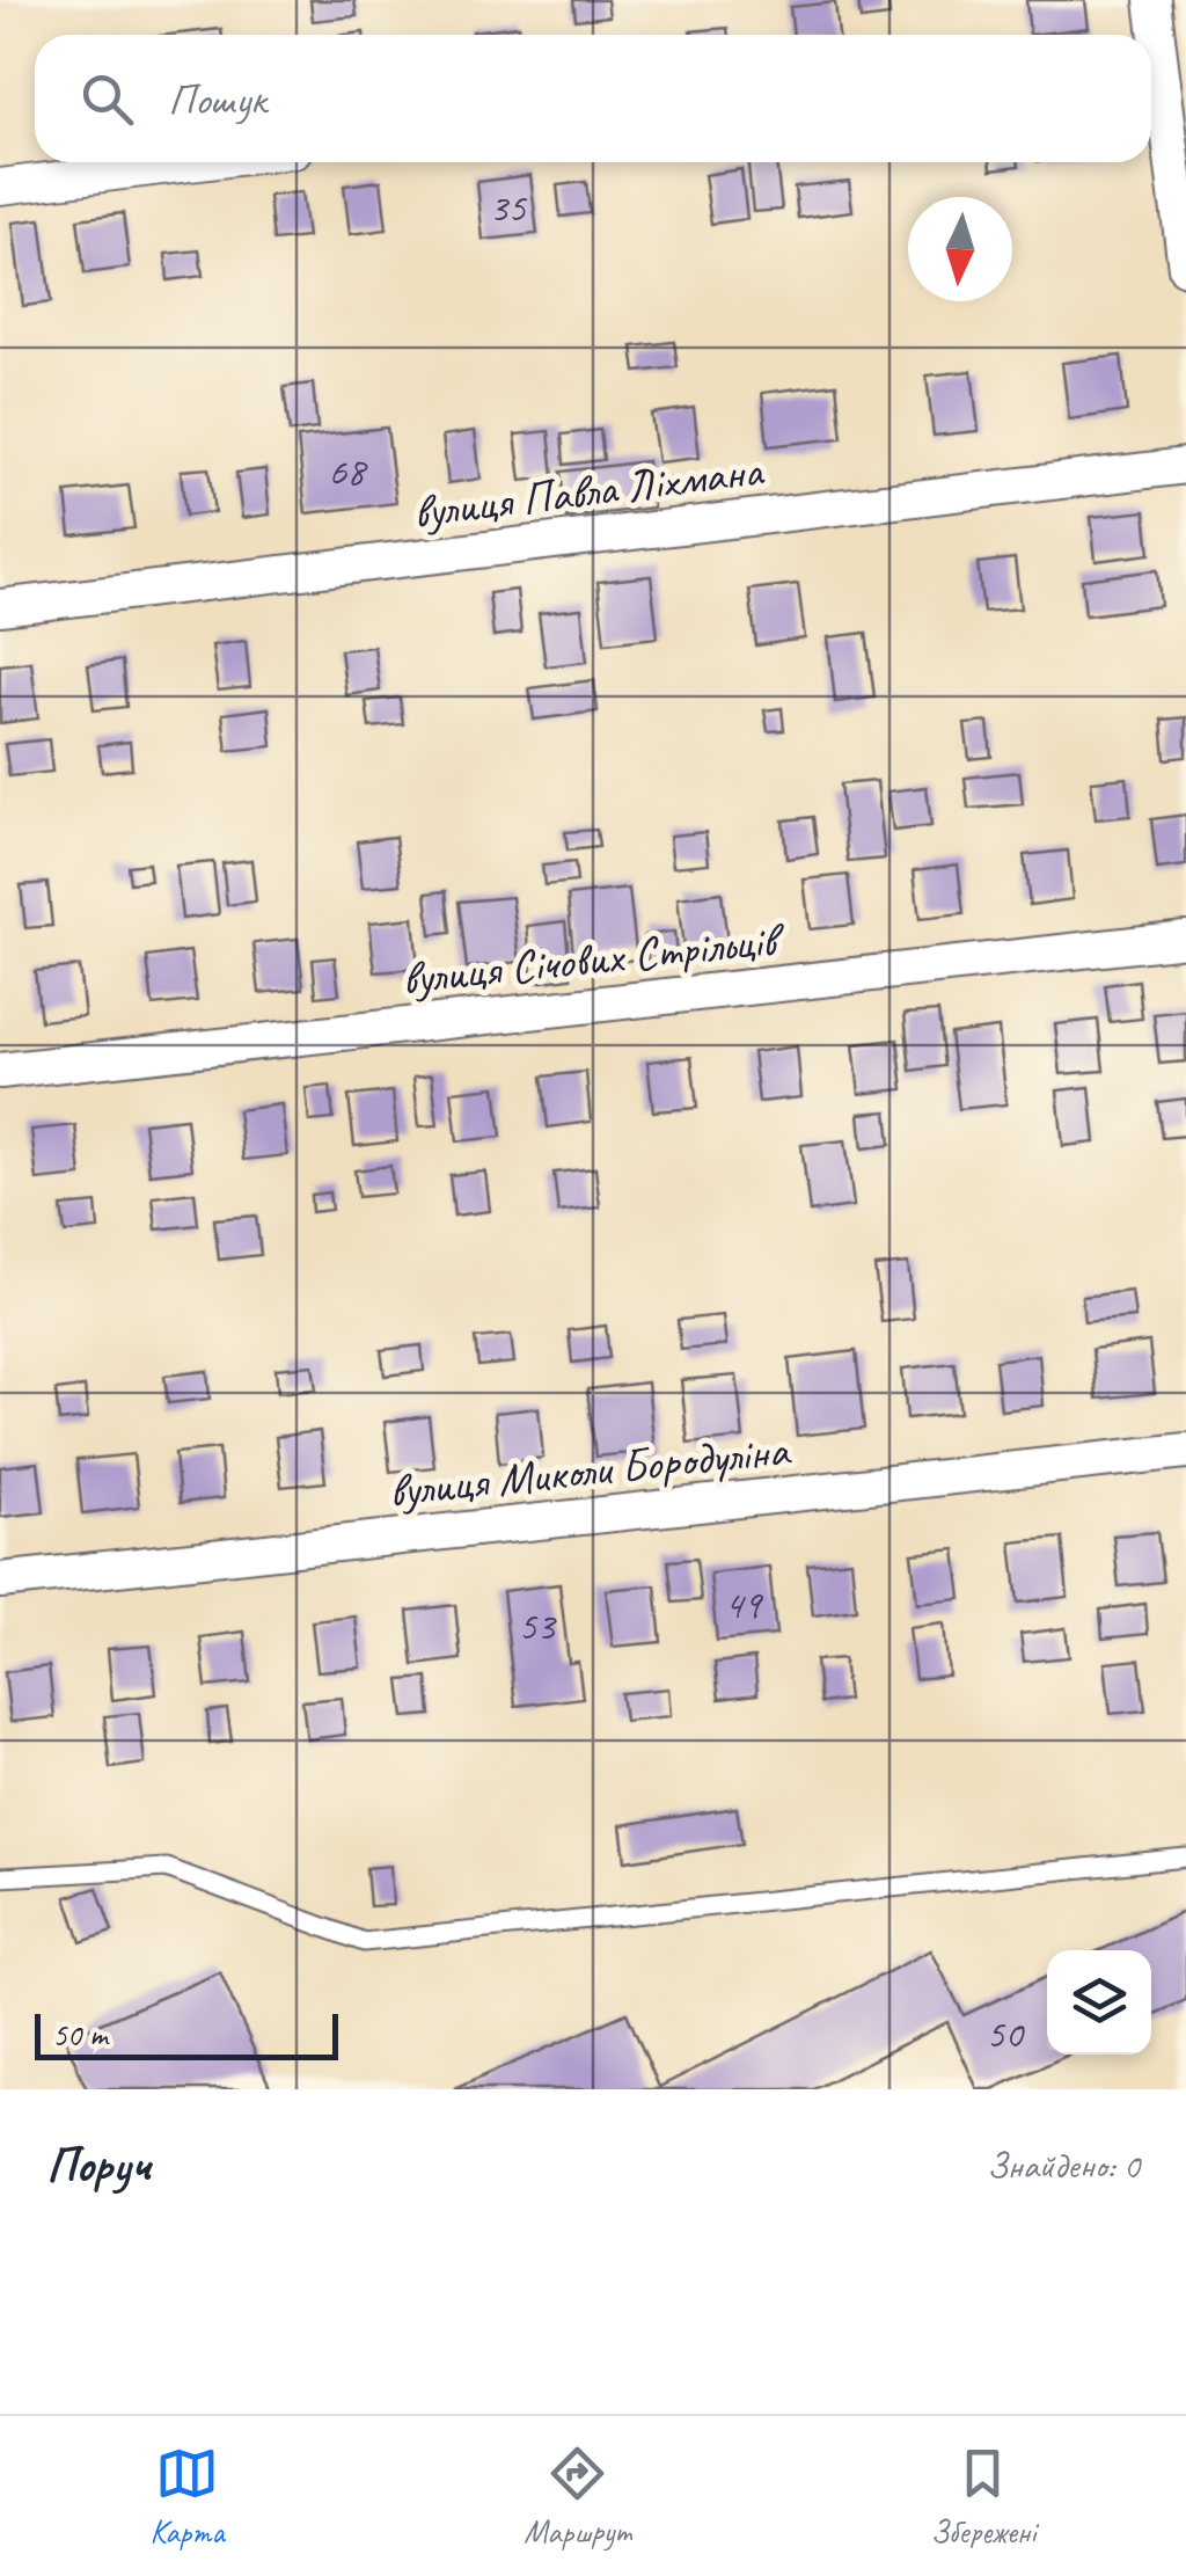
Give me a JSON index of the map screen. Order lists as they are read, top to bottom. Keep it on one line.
{"streets":{"street":["вулиця Павла Ліхмана","вулиця Січових Стрільців","вулиця Миколи Бородуліна"]},"house_numbers":["35","68","49","53","50"],"scale_bar":"50 m","north":"bottom","page":{"search":"Пошук","scale":"50 m","heading":["Поруч","Знайдено: 0"],"nav":["Карта","Маршрут","Збережені"]}}
